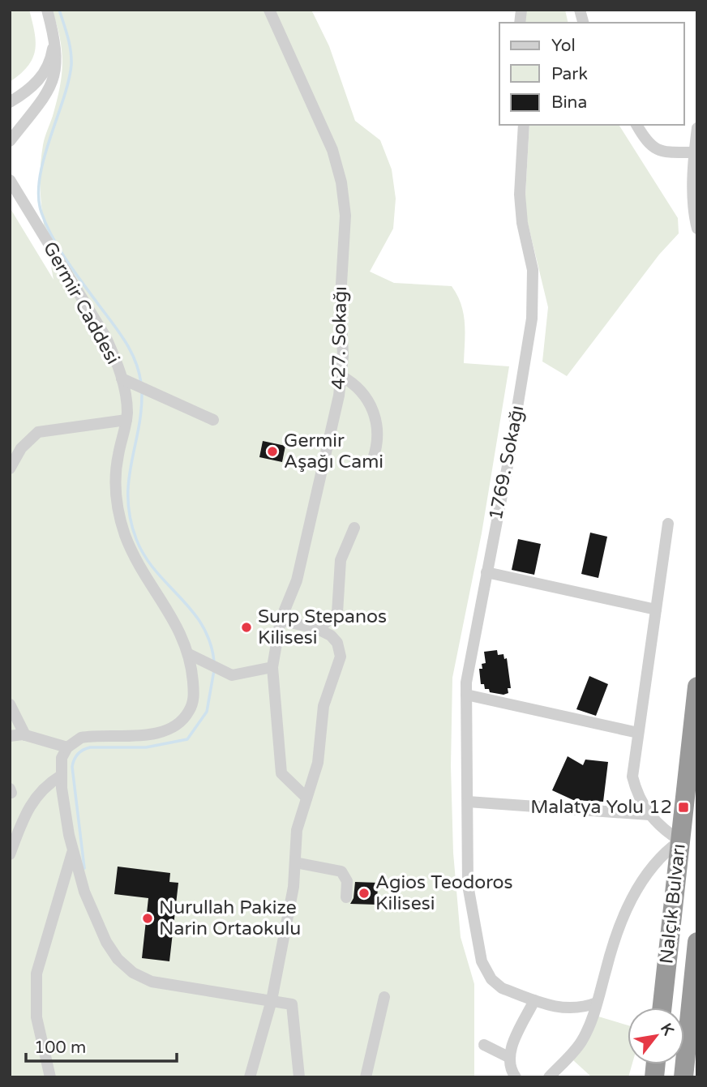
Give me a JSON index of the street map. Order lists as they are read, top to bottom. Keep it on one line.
{"streets":{"highway":["Nalçık Bulvarı"],"street":["Germir Caddesi","427. Sokağı","1769. Sokağı"]},"places":{"other":["Germir Aşağı Cami","Surp Stepanos Kilisesi","Agios Teodoros Kilisesi","Nurullah Pakize Narin Ortaokulu"],"transit":["Malatya Yolu 12"]},"legend":["Yol","Park","Bina"],"scale_bar":"100 m","north":"top right"}
